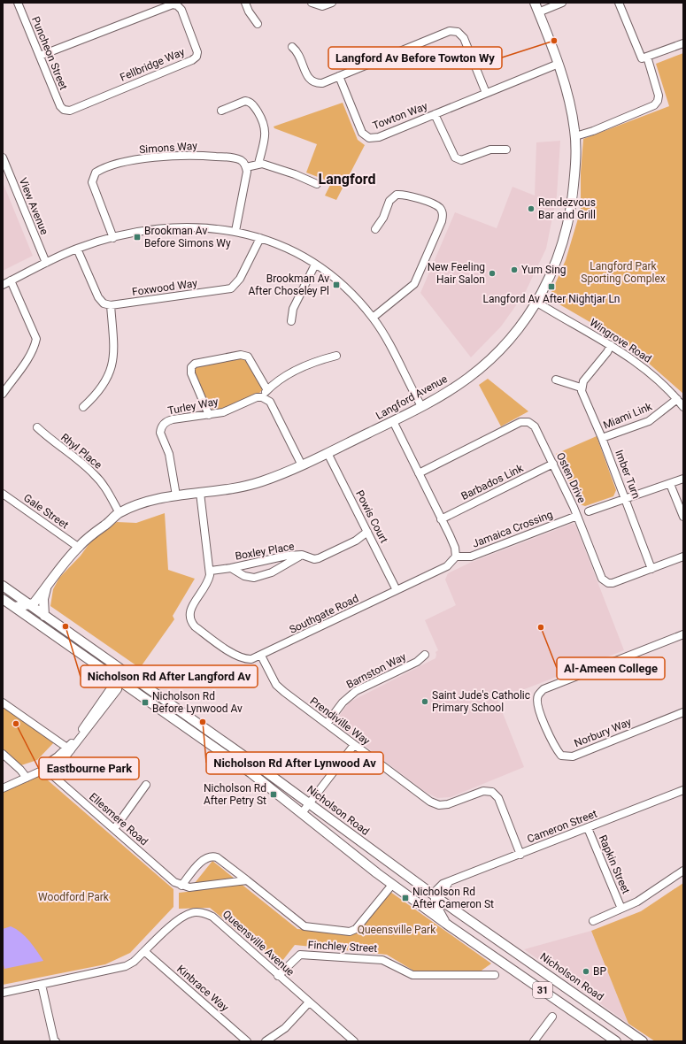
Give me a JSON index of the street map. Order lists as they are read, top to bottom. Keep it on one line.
{"streets":{"main road":["Langford Avenue","Nicholson Road","31"],"street":["Puncheon Street","Fellbridge Way","Towton Way","Simons Way","View Avenue","Foxwood Way","Wingrove Road","Turley Way","Miami Link","Rhyl Place","Imber Turn","Osten Drive","Barbados Link","Gale Street","Powis Court","Jamaica Crossing","Boxley Place","Southgate Road","Barnston Way","Prendiville Way","Norbury Way","Ellesmere Road","Cameron Street","Rapkin Street","Queensville Avenue","Finchley Street","Kinbrace Way"]},"crossings":[["Puncheon Street","Fellbridge Way"],["Towton Way","Langford Avenue"],["Wingrove Road","Langford Avenue"],["Wingrove Road","Miami Link"],["Langford Avenue","Turley Way"],["Langford Avenue","Rhyl Place"],["Langford Avenue","Gale Street"],["Langford Avenue","Powis Court"],["Langford Avenue","Southgate Road"],["Langford Avenue","Nicholson Road"],["Miami Link","Imber Turn"],["Imber Turn","Osten Drive"],["Osten Drive","Barbados Link"],["Osten Drive","Jamaica Crossing"],["Powis Court","Boxley Place"],["Powis Court","Southgate Road"],["Jamaica Crossing","Southgate Road"],["Boxley Place","Southgate Road"],["Southgate Road","Prendiville Way"],["Barnston Way","Prendiville Way"],["Prendiville Way","Cameron Street"],["Nicholson Road","Cameron Street"],["Cameron Street","Rapkin Street"],["Queensville Avenue","Finchley Street"],["Queensville Avenue","Kinbrace Way"]],"districts":["Langford"],"parks":["Langford Park Sporting Complex","Woodford Park","Queensville Park"],"places":{"other":["Langford Av Before Towton Wy","Rendezvous Bar and Grill","Yum Sing","New Feeling Hair Salon","Nicholson Rd After Langford Av","Al-Ameen College","Saint Jude's Catholic Primary School","Nicholson Rd After Lynwood Av","Eastbourne Park","BP"],"transit":["Brookman Av Before Simons Wy","Brookman Av After Choseley Pl","Langford Av After Nightjar Ln","Nicholson Rd Before Lynwood Av","Nicholson Rd After Petry St","Nicholson Rd After Cameron St"]}}
